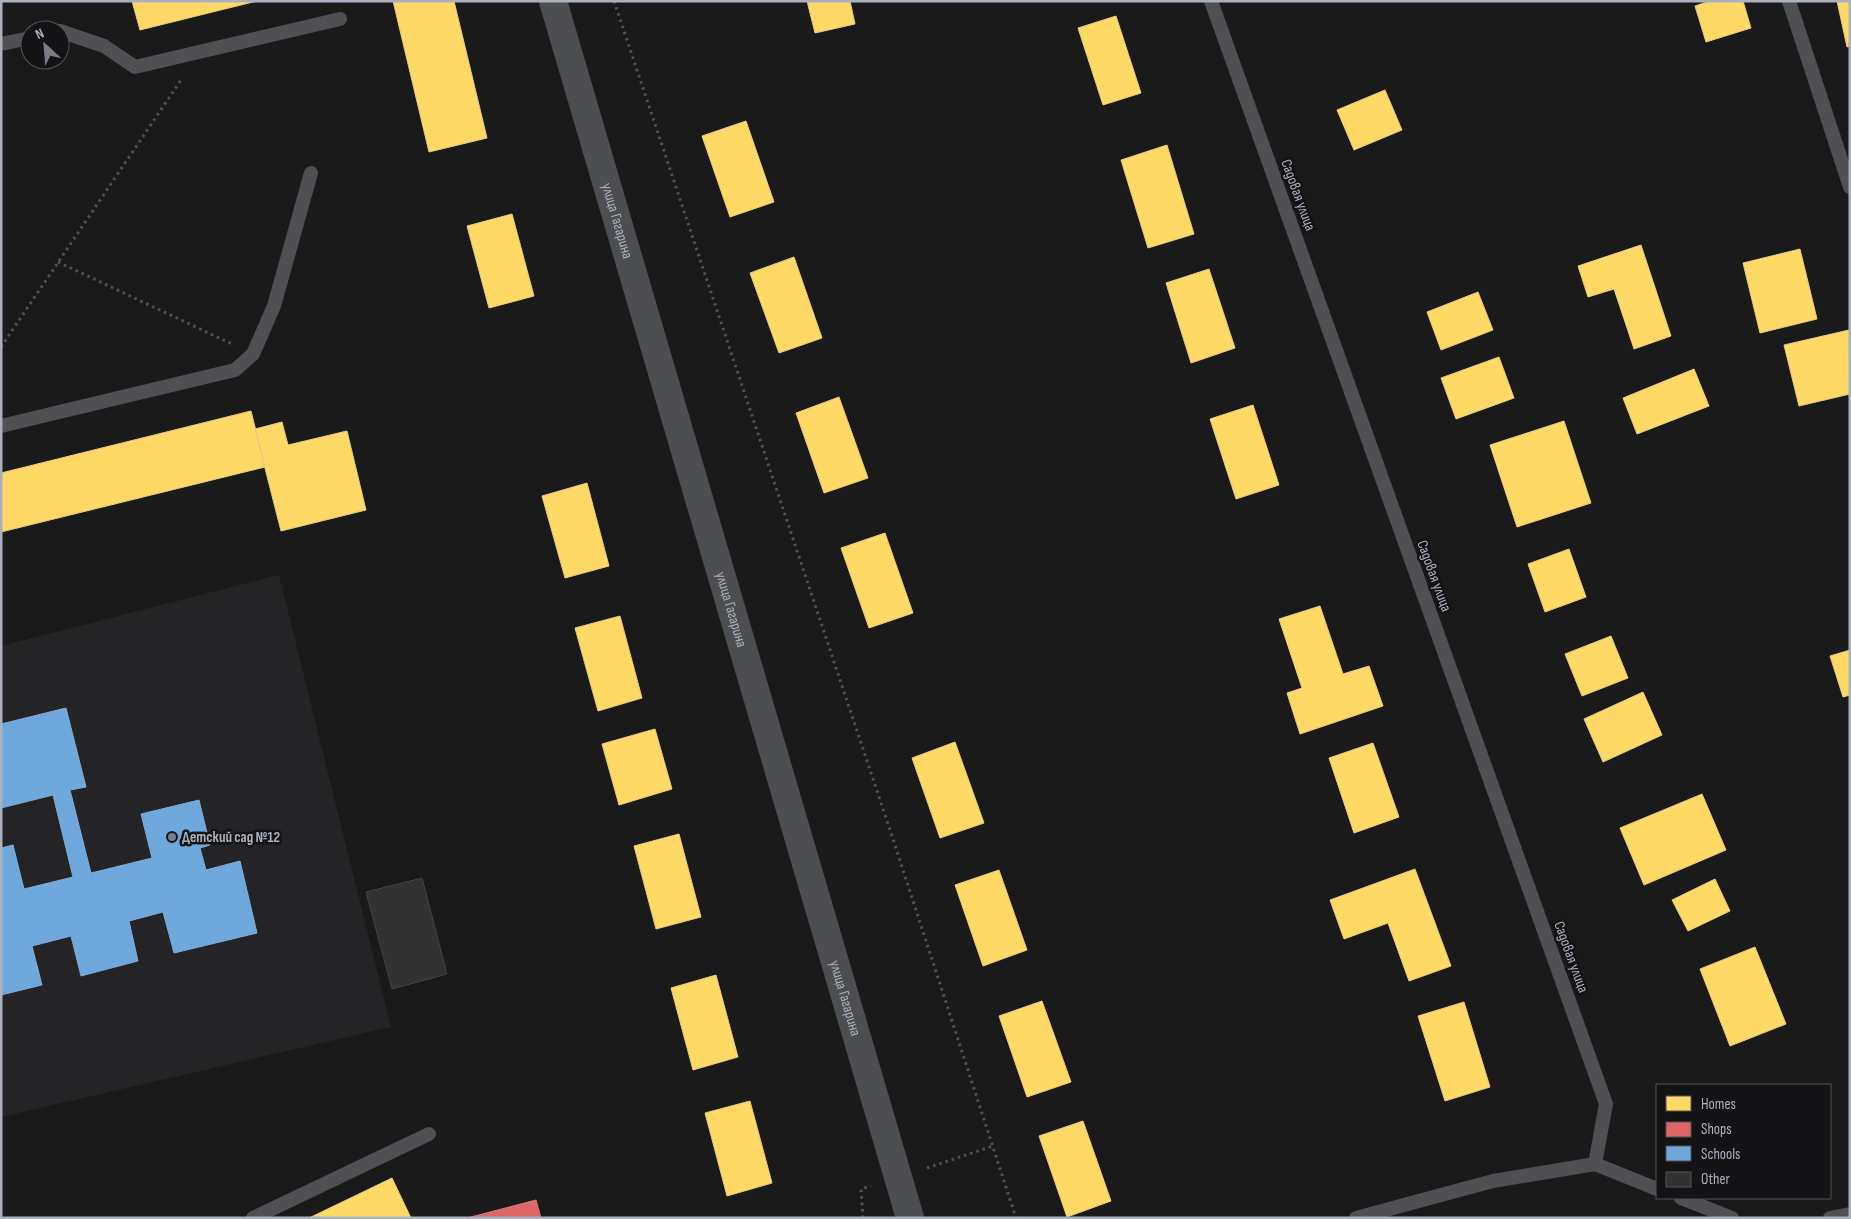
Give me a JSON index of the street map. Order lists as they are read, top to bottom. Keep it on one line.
{"streets":{"main road":["улица Гагарина"],"lane":["Садовая улица"]},"places":["Детский сад №12"],"legend":["Homes","Shops","Schools","Other"],"north":"top left"}
